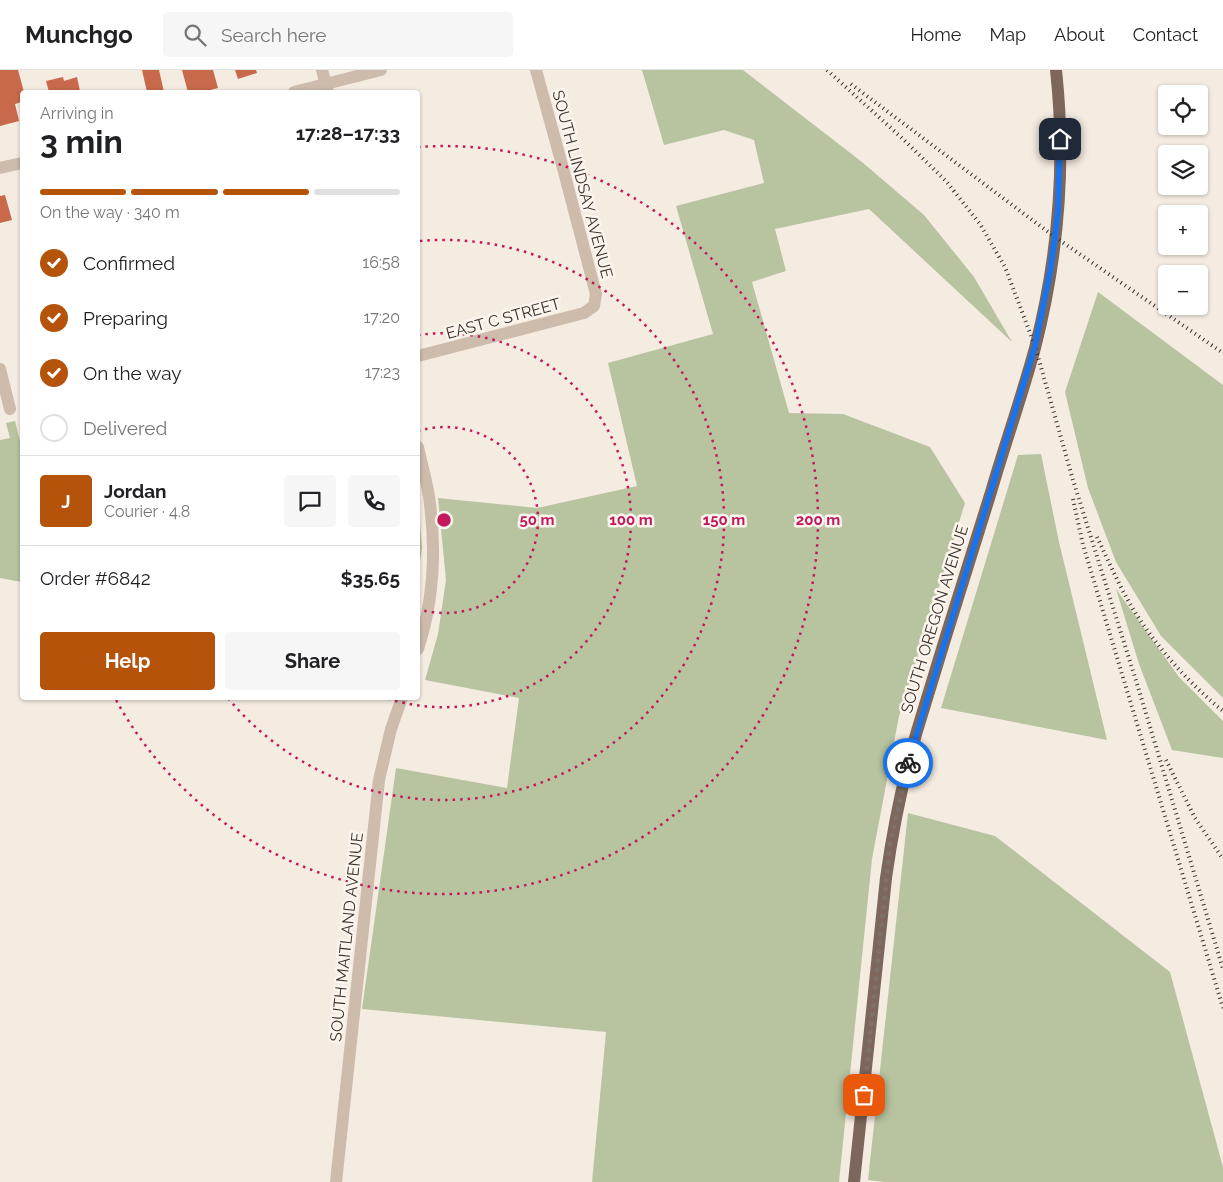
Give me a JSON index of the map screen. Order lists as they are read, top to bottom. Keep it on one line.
{"streets":{"main road":["SOUTH OREGON AVENUE"],"street":["SOUTH LINDSAY AVENUE","EAST C STREET","SOUTH MAITLAND AVENUE"]},"crossings":[["SOUTH LINDSAY AVENUE","EAST C STREET"]],"page":{"header":"Munchgo","search":"Search here","nav":["Home","Map","About","Contact"],"map_buttons":["+","−"],"heading":["3 min","Arriving in","17:28–17:33"],"panel":["Jordan","Courier · 4.8","Order #6842","$35.65"],"bar":"On the way · 340 m","list":[["Confirmed","16:58"],["Preparing","17:20"],["On the way","17:23"],"Delivered"],"round":"J","buttons":["Help","Share"]},"rings":["50 m","100 m","150 m","200 m"]}
